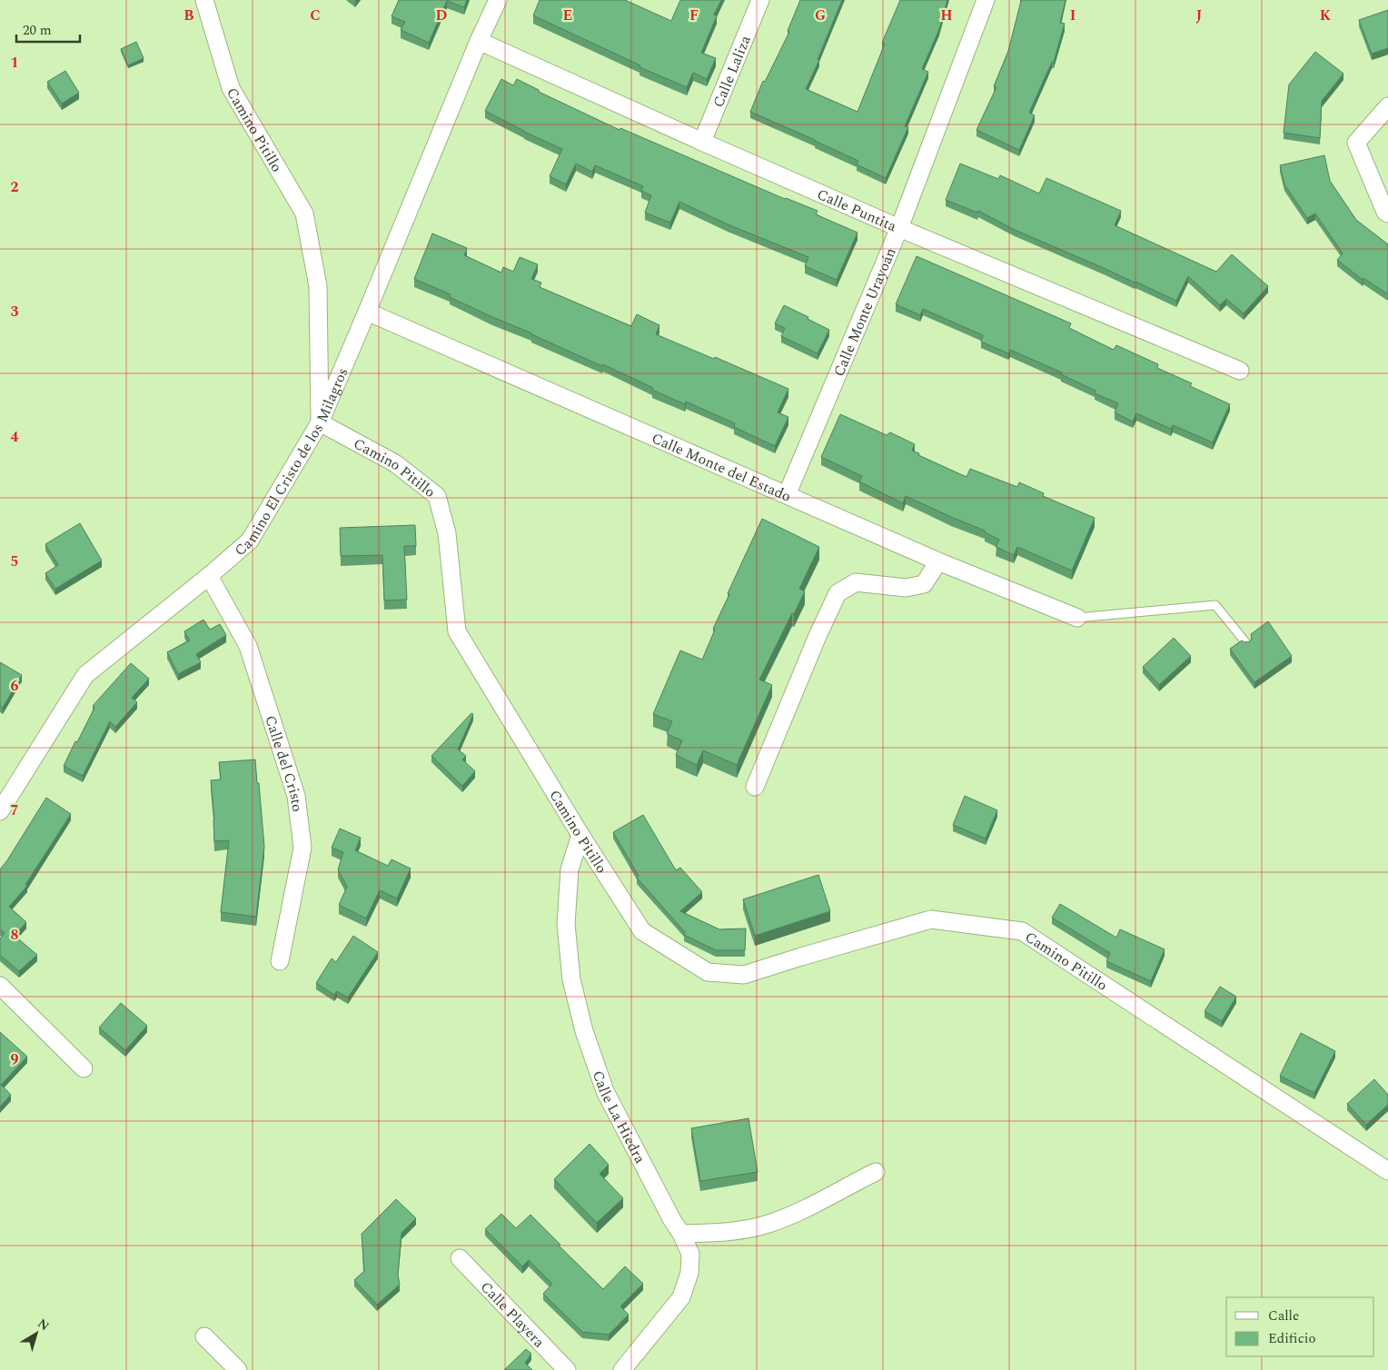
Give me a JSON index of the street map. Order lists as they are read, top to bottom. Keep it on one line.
{"streets":{"street":["Calle Laliza","Camino Pitillo","Calle Puntita","Calle Monte Urayoán","Camino El Cristo de los Milagros","Calle Monte del Estado","Calle del Cristo","Calle La Hiedra","Calle Playera"]},"crossings":[["Calle Laliza","Calle Puntita"],["Camino Pitillo","Camino El Cristo de los Milagros"],["Camino Pitillo","Calle La Hiedra"],["Calle Puntita","Calle Monte Urayoán"],["Calle Puntita","Camino El Cristo de los Milagros"],["Calle Monte Urayoán","Calle Monte del Estado"],["Camino El Cristo de los Milagros","Calle Monte del Estado"],["Camino El Cristo de los Milagros","Calle del Cristo"]],"legend":["Calle","Edificio"],"scale_bar":"20 m","north":"top right","grid":{"columns":["B","C","D","E","F","G","H","I","J","K"],"rows":["1","2","3","4","5","6","7","8","9"]}}
